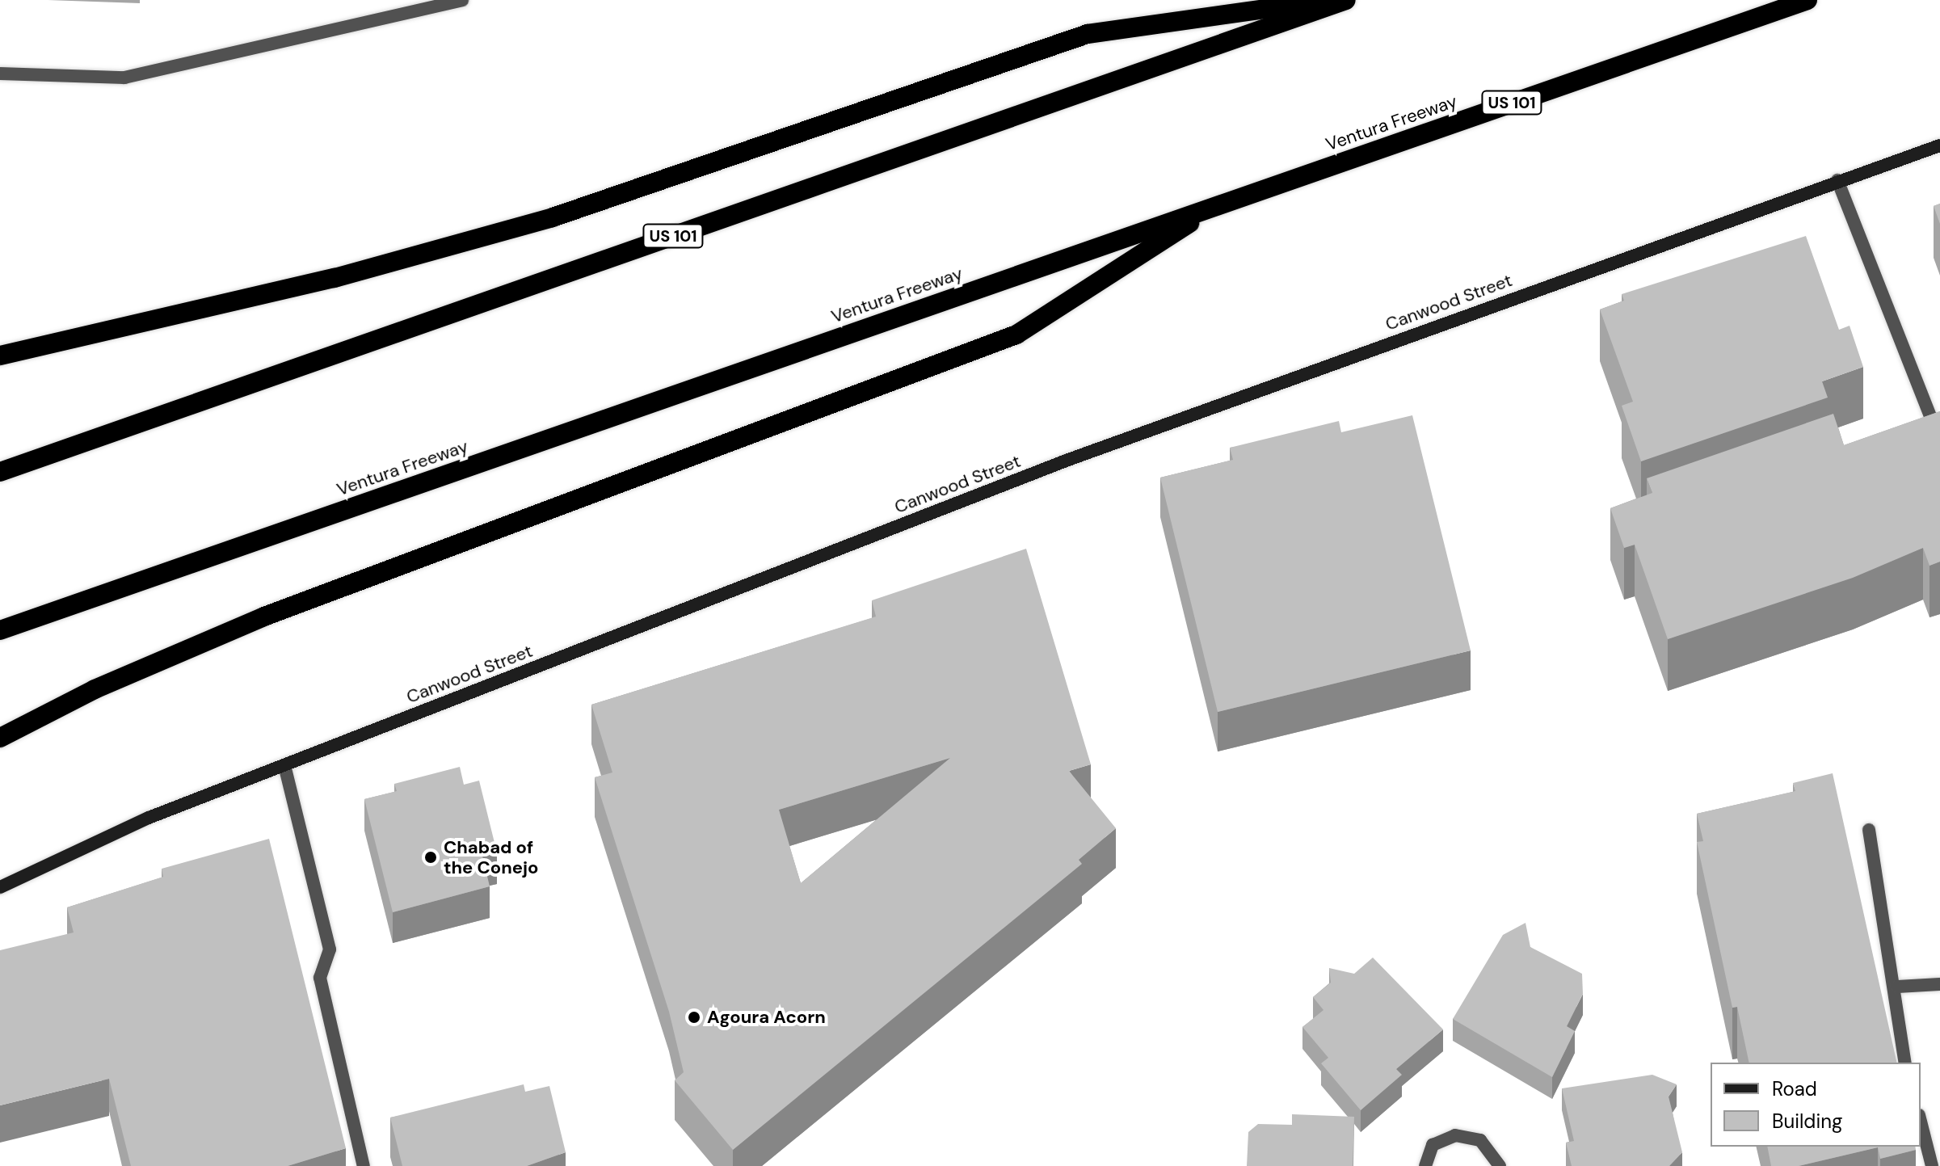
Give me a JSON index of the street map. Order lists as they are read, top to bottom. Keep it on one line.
{"streets":{"highway":["US 101","Ventura Freeway"],"street":["Canwood Street"]},"places":["Chabad of the Conejo","Agoura Acorn"],"legend":["Road","Building"]}
